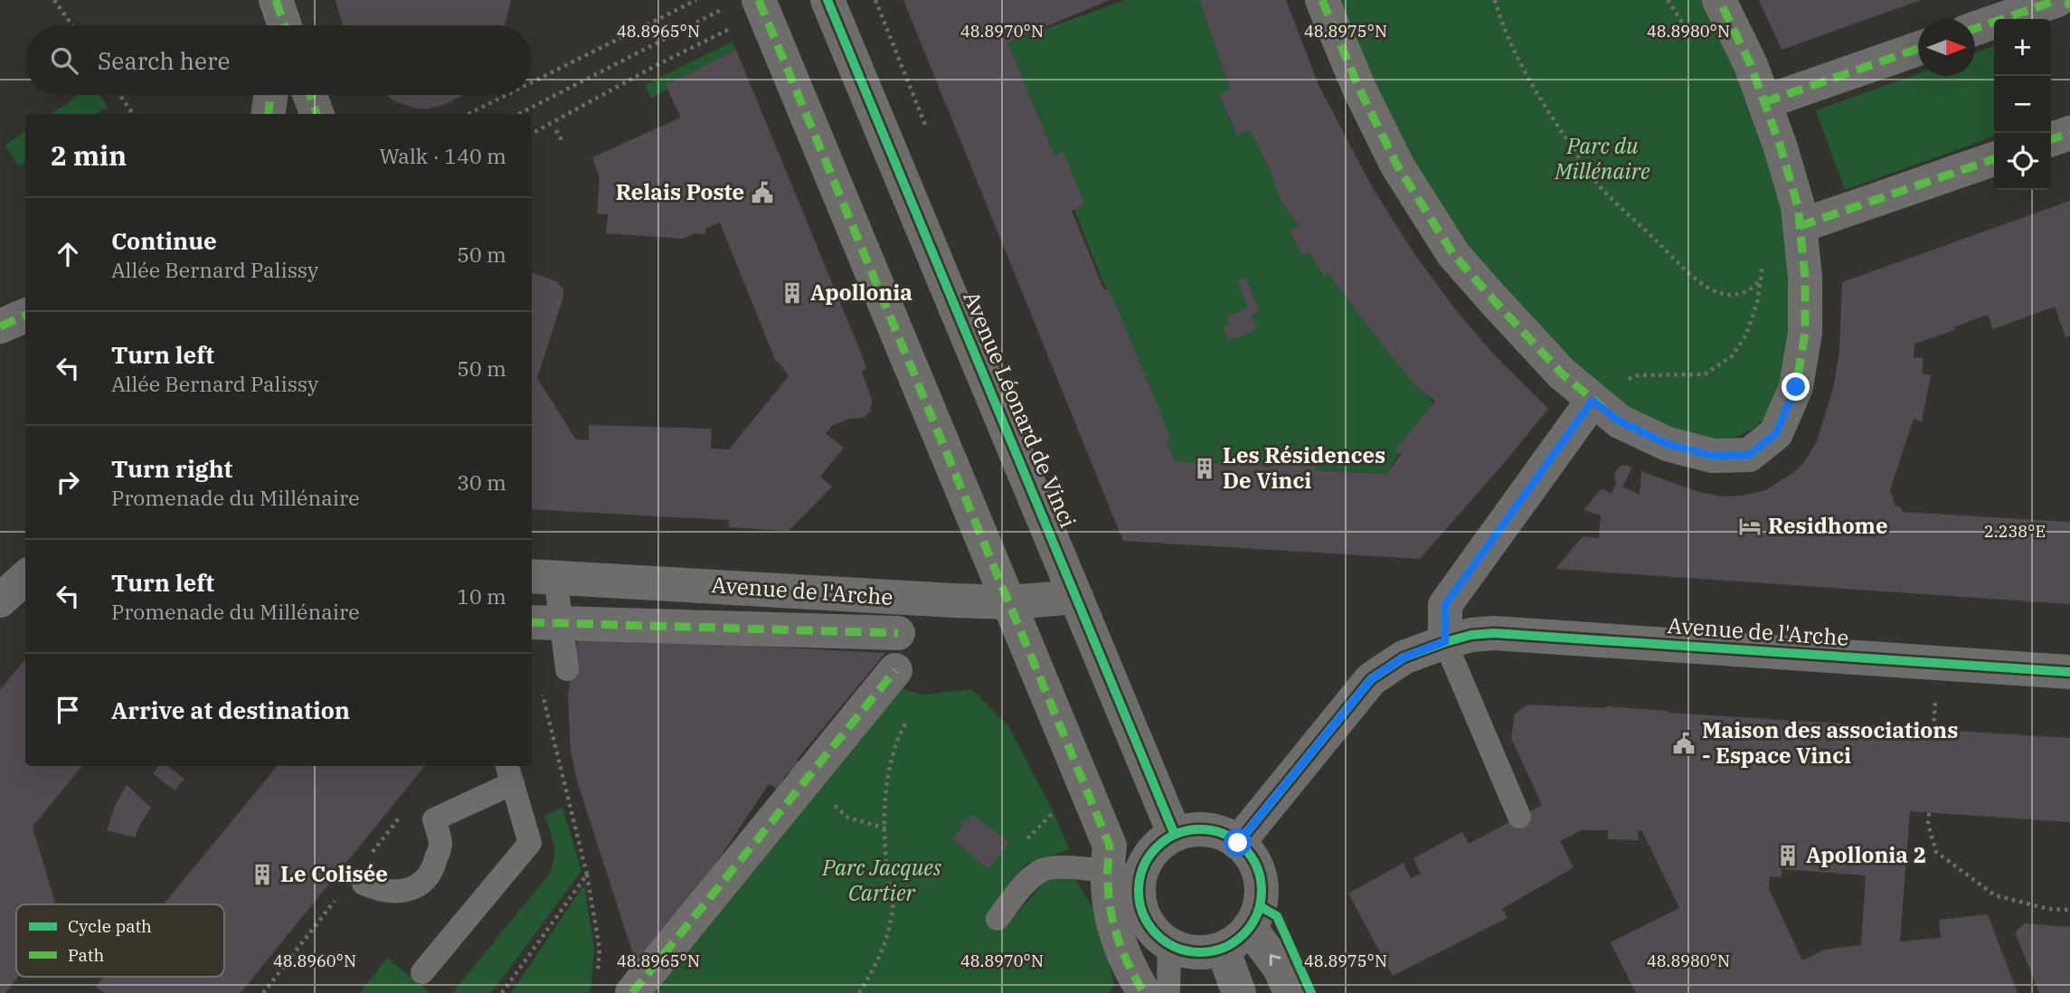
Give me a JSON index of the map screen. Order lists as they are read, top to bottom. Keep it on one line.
{"streets":{"street":["Avenue Léonard de Vinci","Avenue de l'Arche"]},"crossings":[["Avenue Léonard de Vinci","Avenue de l'Arche"]],"parks":["Parc du Millénaire","Parc Jacques Cartier"],"places":{"public building":["Relais Poste","Maison des associations - Espace Vinci"],"building":["Apollonia","Les Résidences De Vinci","Apollonia 2","Le Colisée"],"hotel":["Residhome"]},"legend":["Cycle path","Path"],"north":"right","page":{"map_buttons":["+","−"],"search":"Search here","heading":["2 min","Walk · 140 m"],"list":[["Continue","Allée Bernard Palissy","50 m"],["Turn left","Allée Bernard Palissy","50 m"],["Turn right","Promenade du Millénaire","30 m"],["Turn left","Promenade du Millénaire","10 m"],"Arrive at destination"]},"coordinates":["48.8965°N","48.8970°N","48.8975°N","48.8980°N","2.238°E","48.8960°N"]}
